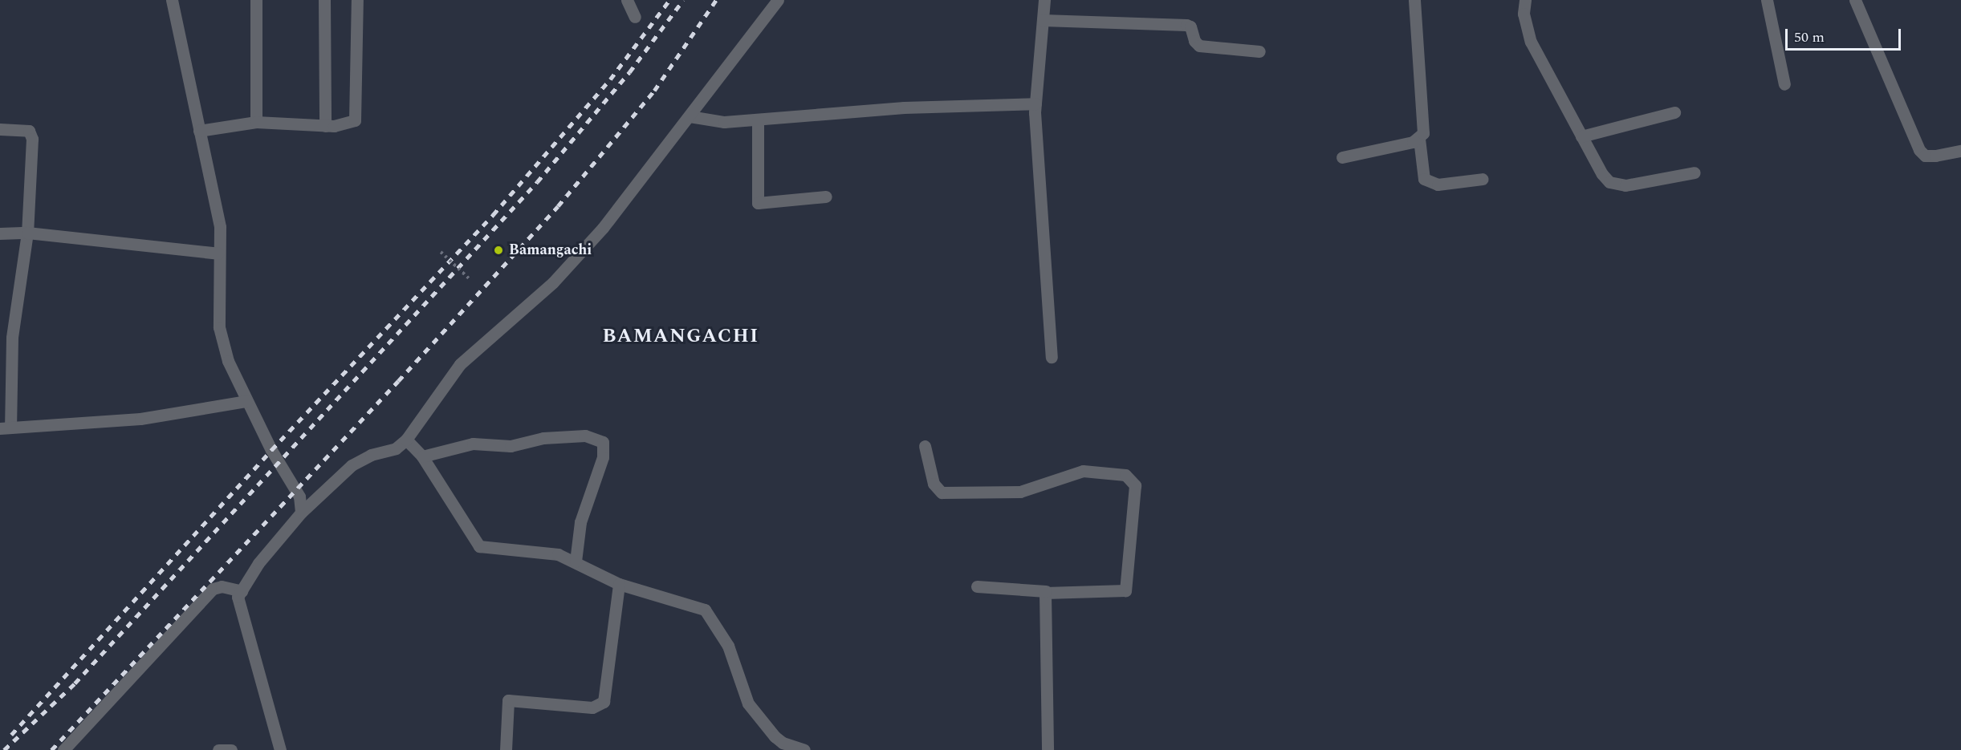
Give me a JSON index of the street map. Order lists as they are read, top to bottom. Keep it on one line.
{"districts":["BAMANGACHI"],"places":["Bamangachi"],"scale_bar":"50 m"}
